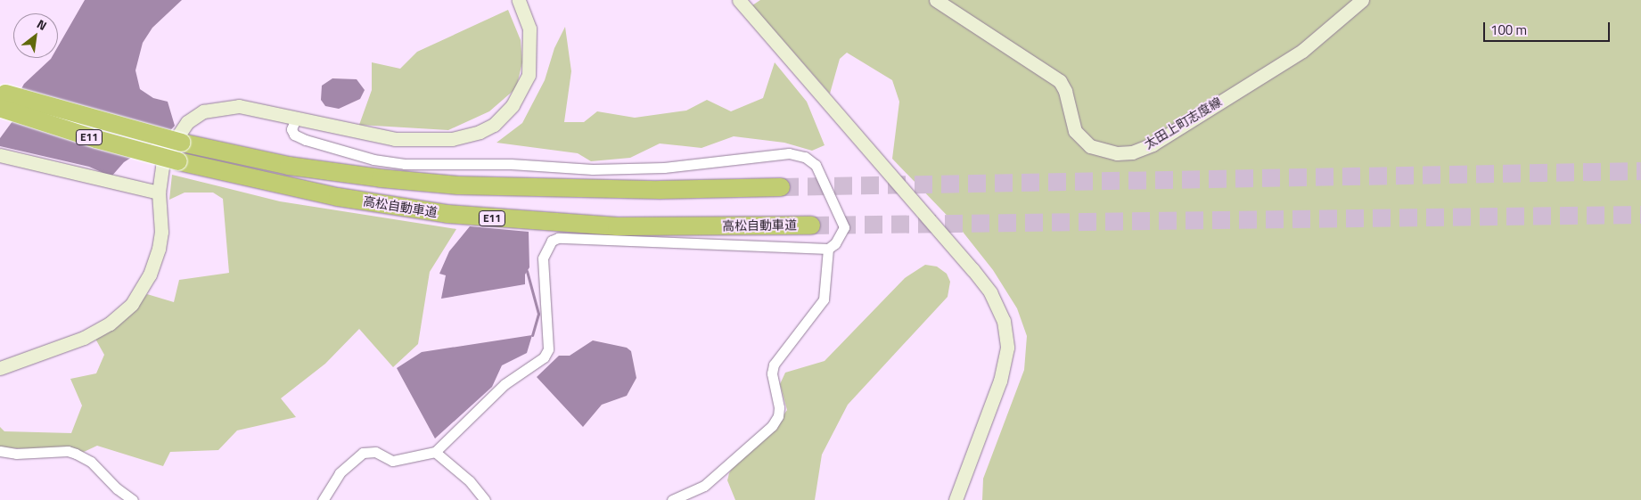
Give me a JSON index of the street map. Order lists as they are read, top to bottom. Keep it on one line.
{"streets":{"highway":["E11","高松自動車道"],"street":["太田上町志度線"]},"scale_bar":"100 m","north":"top right"}
